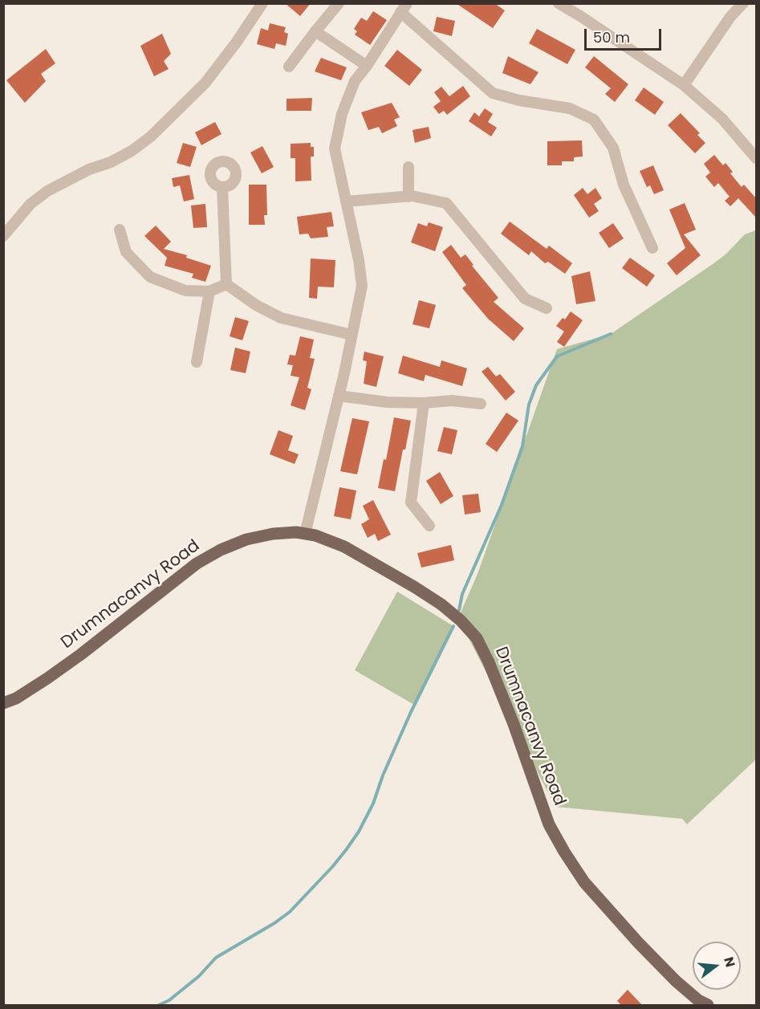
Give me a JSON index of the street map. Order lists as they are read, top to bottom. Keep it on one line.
{"streets":{"main road":["Drumnacanvy Road"]},"scale_bar":"50 m","north":"right"}
